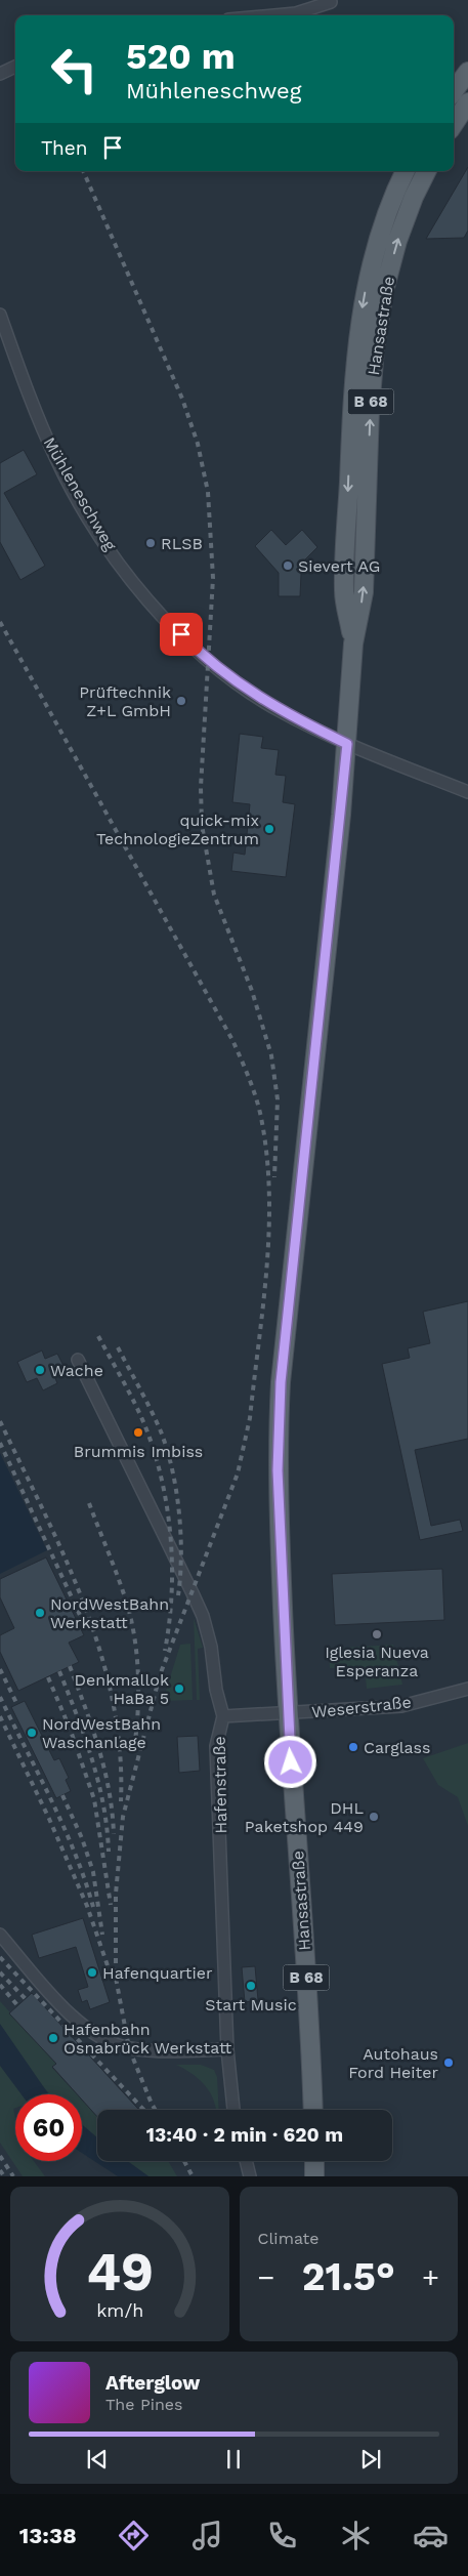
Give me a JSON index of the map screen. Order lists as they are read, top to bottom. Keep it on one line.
{"streets":{"main road":["Hansastraße","B 68"],"street":["Mühleneschweg","Weserstraße","Hafenstraße"]},"crossings":[["Hansastraße","Mühleneschweg"],["Hansastraße","Weserstraße"],["Weserstraße","Hafenstraße"]],"places":["RLSB","Sievert AG","Prüftechnik Z+L GmbH","quick-mix TechnologieZentrum","Wache","Brummis Imbiss","NordWestBahn Werkstatt","Iglesia Nueva Esperanza","Denkmallok HaBa 5","NordWestBahn Waschanlage","Carglass","DHL Paketshop 449","Hafenquartier","Start Music","Hafenbahn Osnabrück Werkstatt","Autohaus Ford Heiter"],"page":{"turn":["520 m","Mühleneschweg"],"then":"Then","limit":"60","trip":"13:40 · 2 min · 620 m","tile":"Climate","heat":["−","21.5°","+"],"song":["Afterglow","The Pines"],"tabs":"13:38","gauge":["49","km/h"]}}
